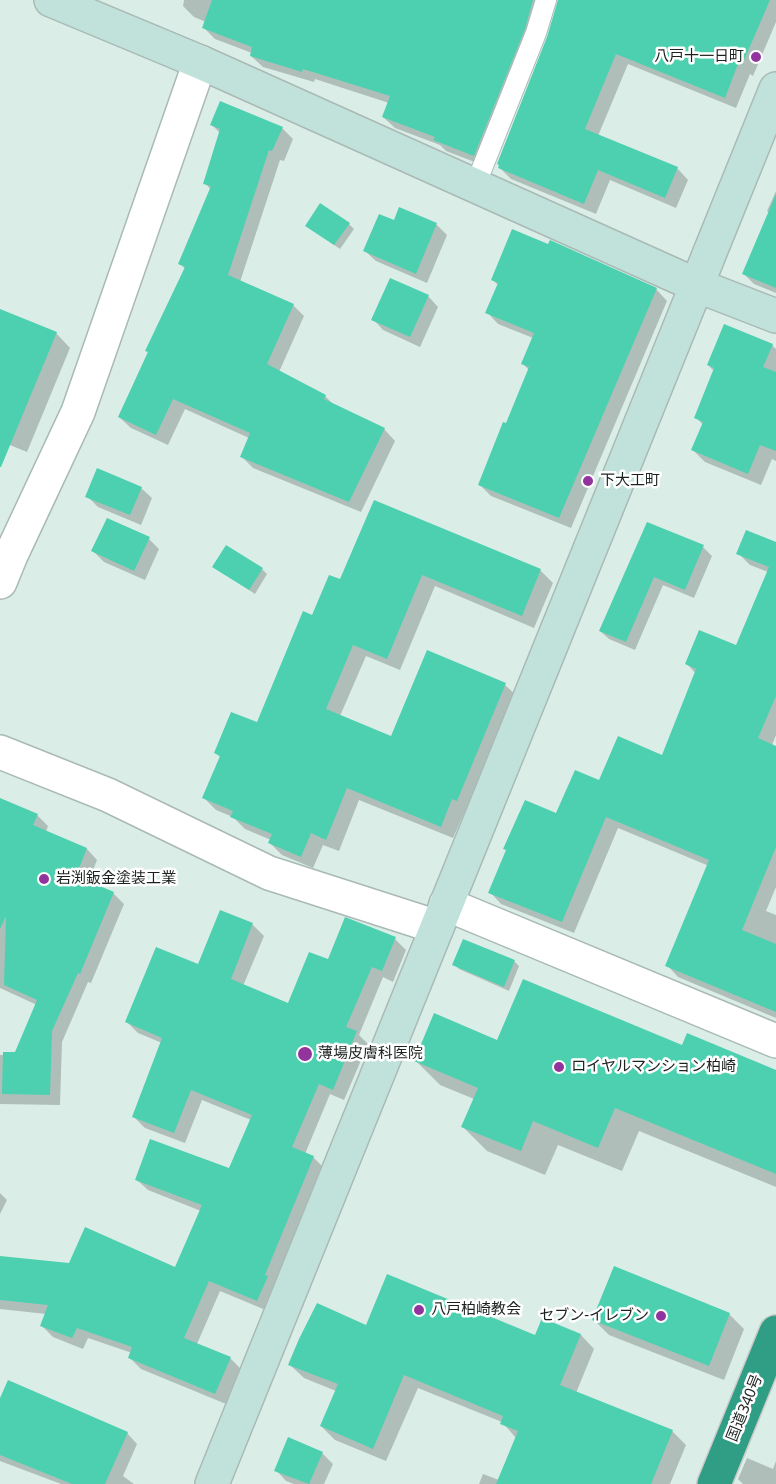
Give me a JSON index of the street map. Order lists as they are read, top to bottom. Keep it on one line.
{"streets":{"highway":["国道340号"]},"places":["八戸十一日町","下大工町","岩渕鈑金塗装工業","薄場皮膚科医院","ロイヤルマンション柏崎","八戸柏崎教会","セブン-イレブン"]}
